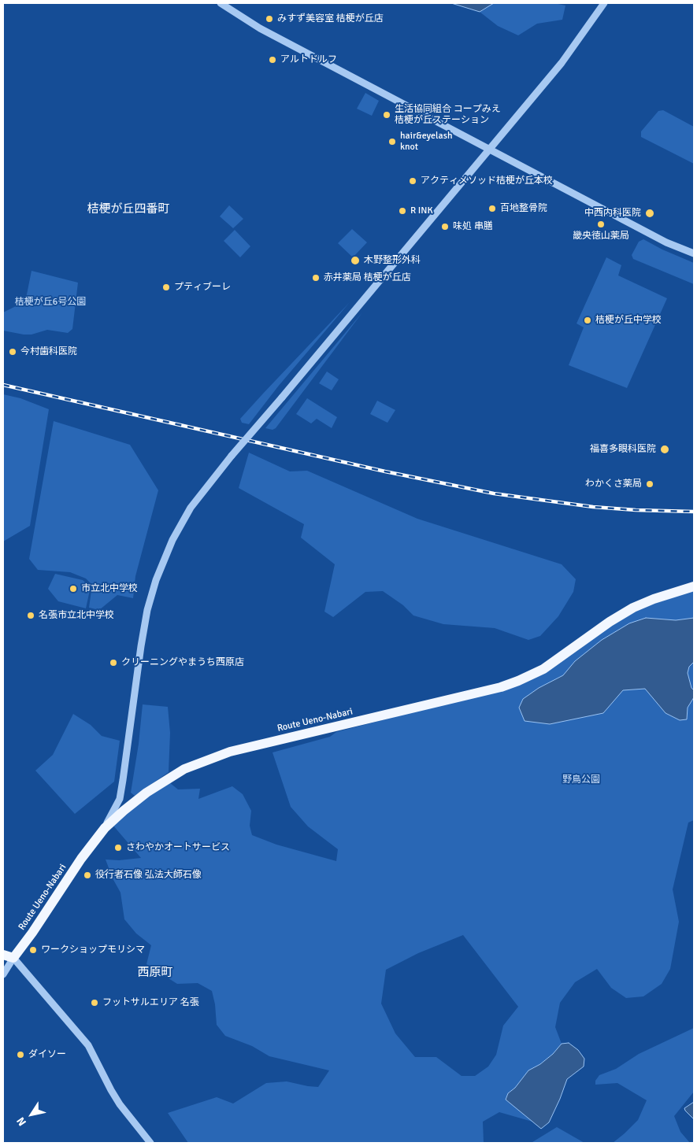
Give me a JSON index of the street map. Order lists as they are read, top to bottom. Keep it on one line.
{"streets":{"main road":["Route Ueno-Nabari"]},"districts":["桔梗が丘四番町","西原町"],"parks":["桔梗が丘6号公園","野鳥公園"],"places":["みすず美容室 桔梗が丘店","アルトドルフ","生活協同組合 コープみえ 桔梗が丘ステーション","hair&eyelash knot","アクティメソッド桔梗が丘本校","百地整骨院","R INK","中西内科医院","畿央徳山薬局","味処 串膳","木野整形外科","赤井薬局 桔梗が丘店","プティブーレ","桔梗が丘中学校","今村歯科医院","福喜多眼科医院","わかくさ薬局","市立北中学校","名張市立北中学校","クリーニングやまうち西原店","さわやかオートサービス","役行者石像 弘法大師石像","ワークショップモリシマ","フットサルエリア 名張","ダイソー"],"north":"bottom left"}
